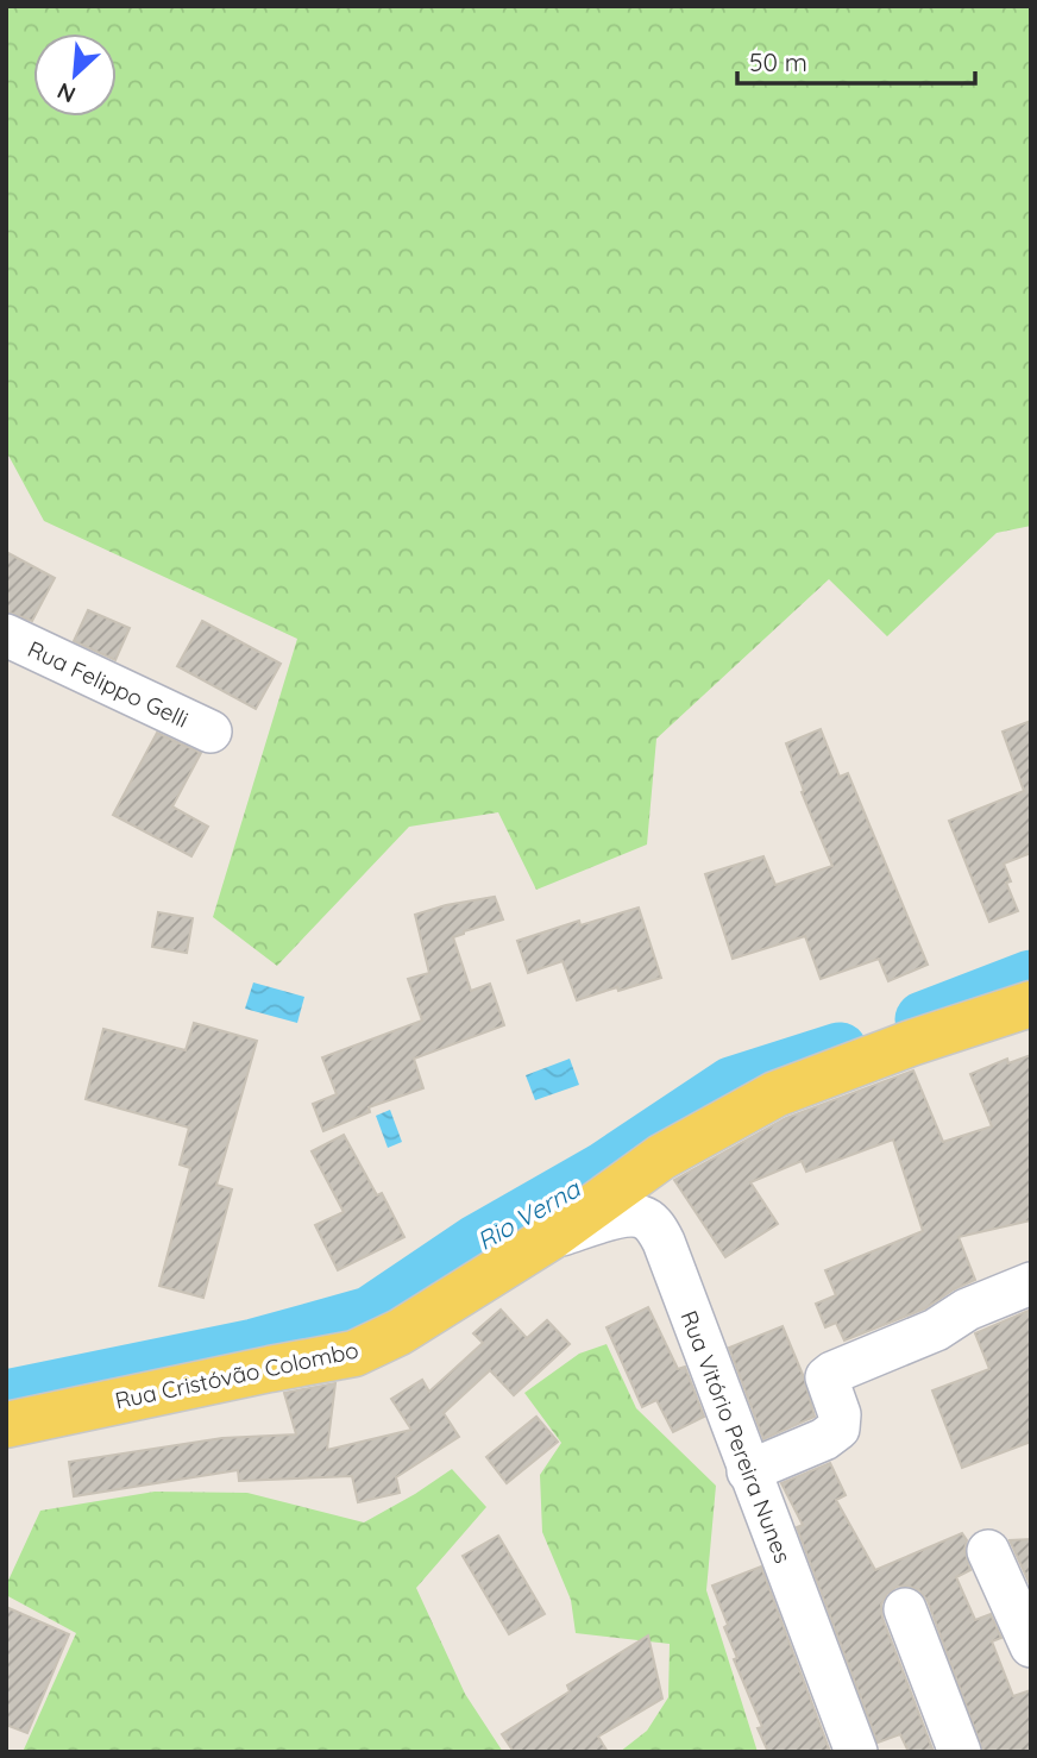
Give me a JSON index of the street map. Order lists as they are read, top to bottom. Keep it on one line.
{"streets":{"main road":["Rua Cristóvão Colombo"],"street":["Rua Felippo Gelli","Rua Vitório Pereira Nunes"]},"crossings":[["Rua Cristóvão Colombo","Rua Vitório Pereira Nunes"]],"water":["Rio Verna"],"scale_bar":"50 m","north":"bottom left"}
